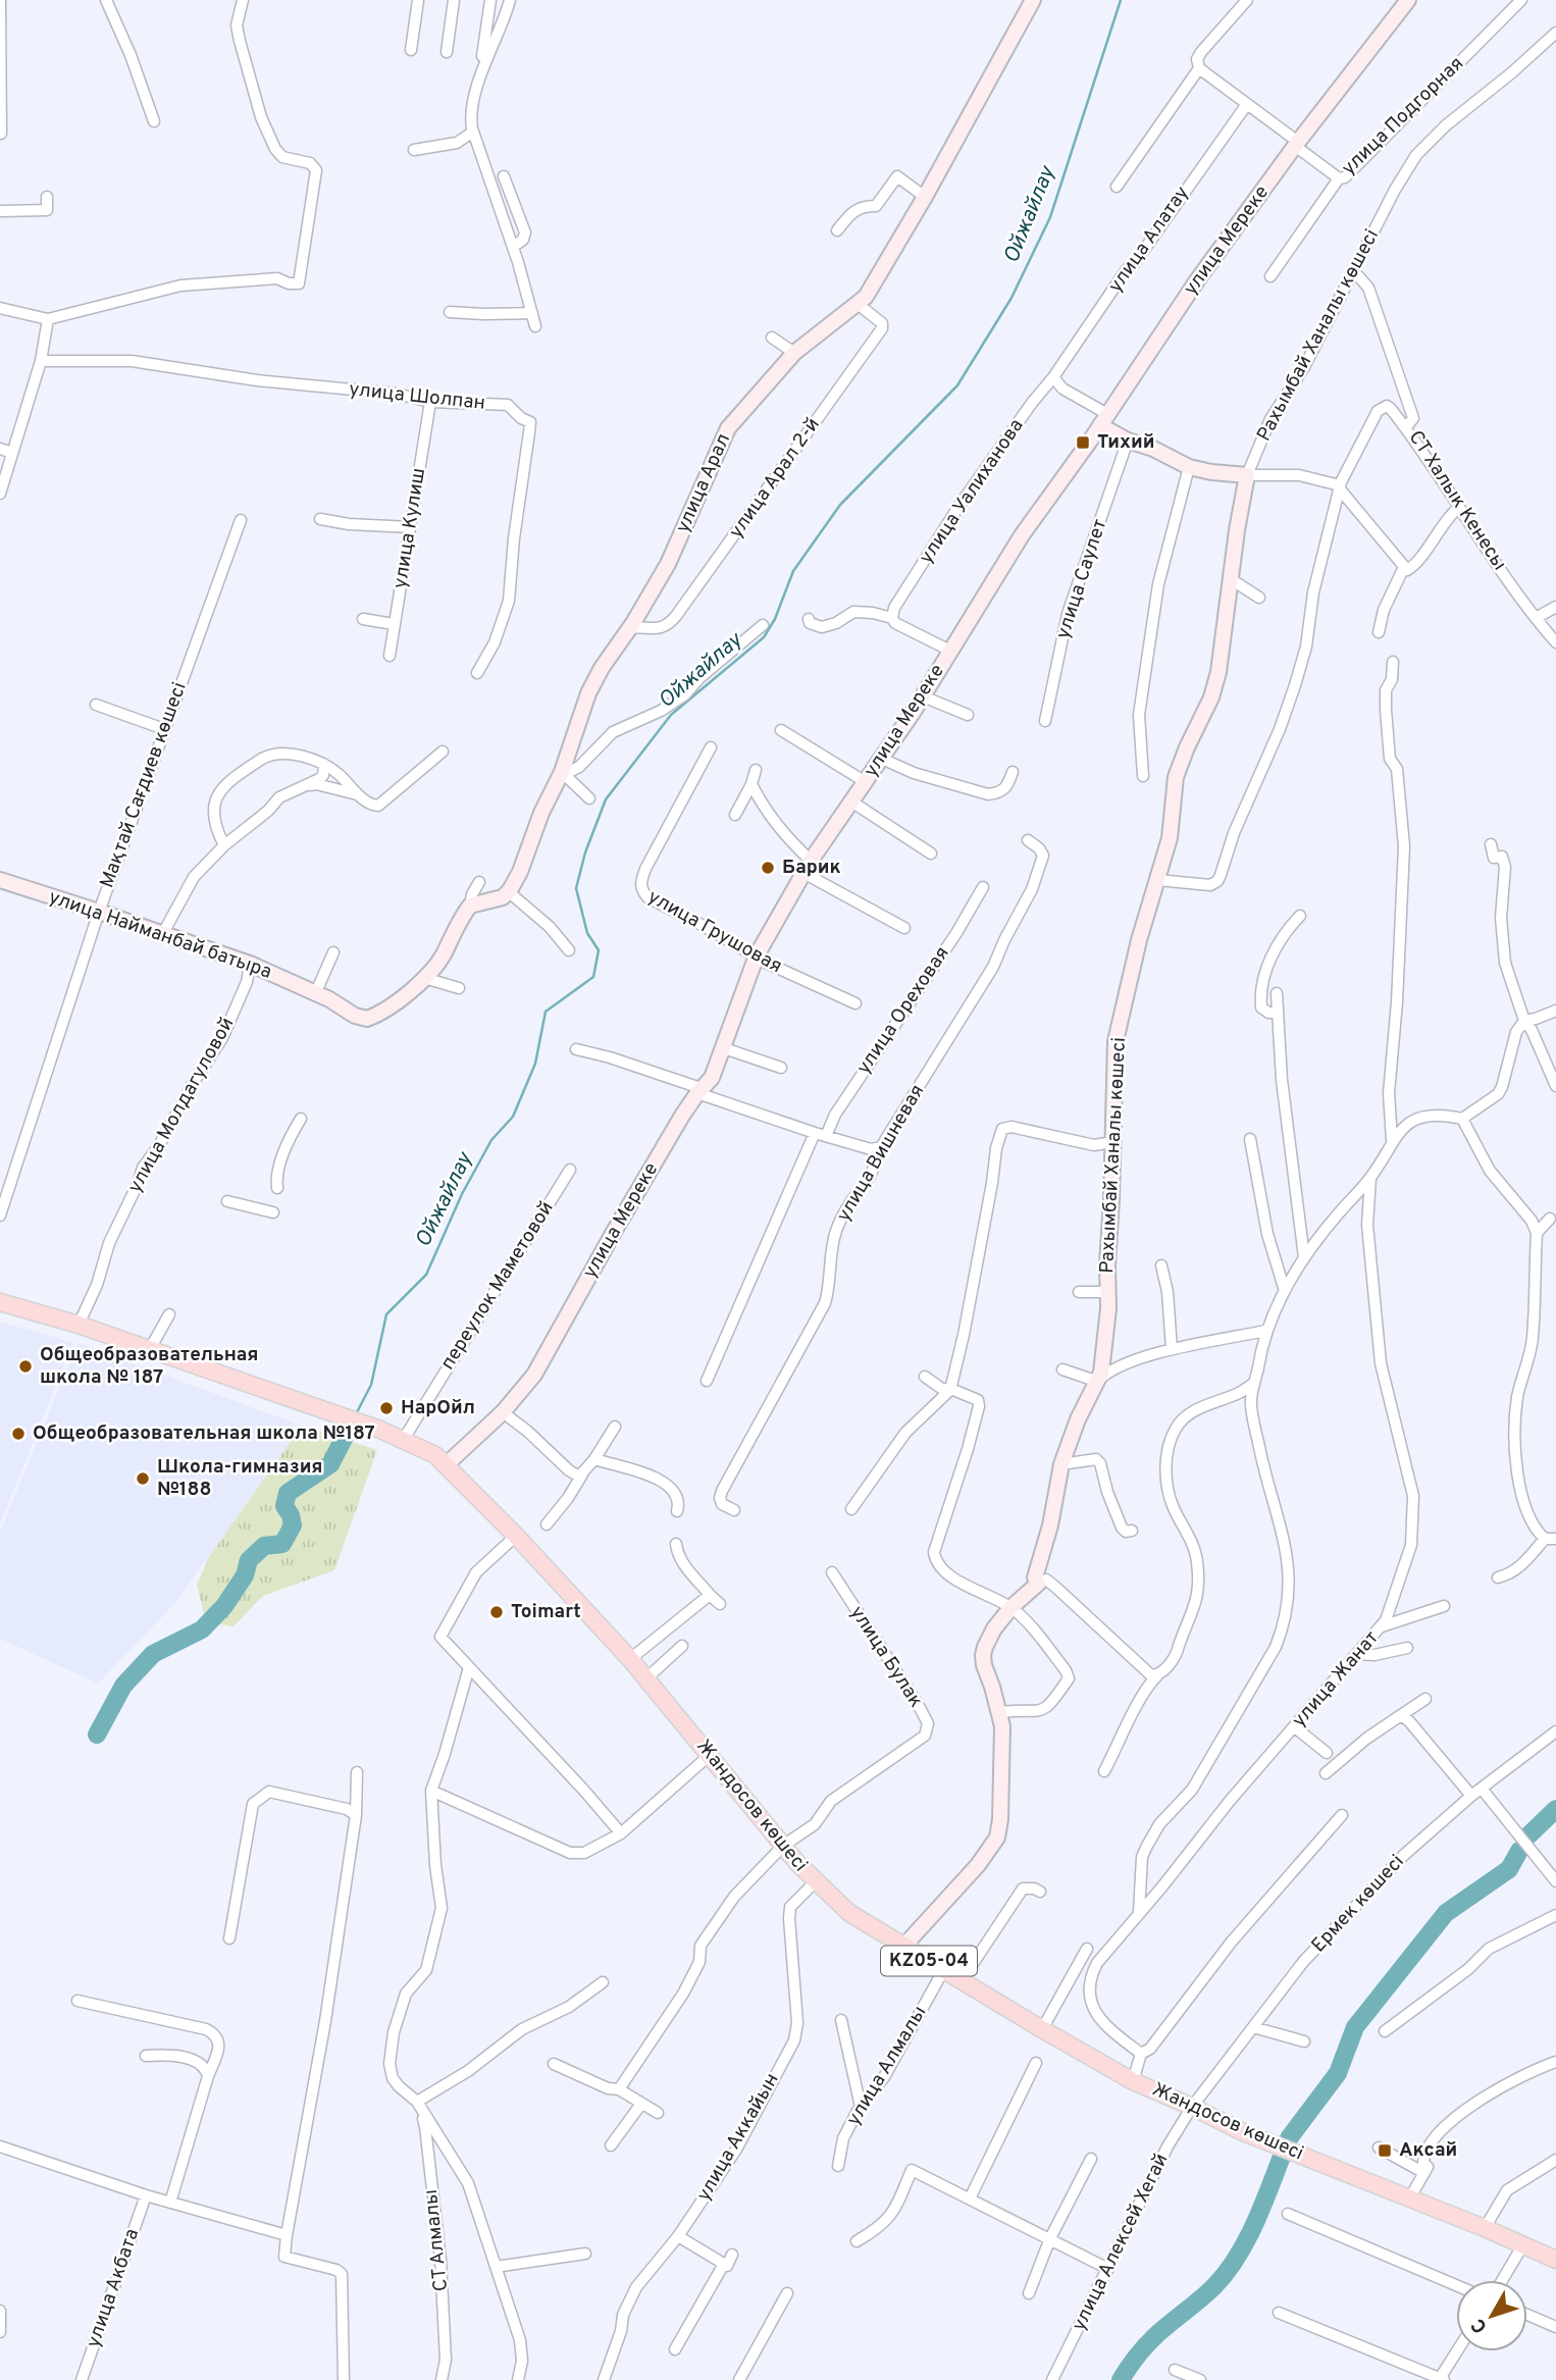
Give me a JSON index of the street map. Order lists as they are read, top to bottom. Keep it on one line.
{"streets":{"main road":["Жандосов көшесі","KZ05-04"],"street":["улица Подгорная","улица Алатау","улица Мереке","Рахымбай Ханалы көшесі","улица Шолпан","улица Арал 2-й","улица Арал","улица Уалиханова","СТ Халык Кенесы","улица Кулиш","улица Саулет","Мақтай Сағдиев көшесі","улица Грушовая","улица Найманбай батыра","улица Ореховая","улица Молдагуловой","улица Вишневая","переулок Маметовой","улица Булак","улица Жанат","Ермек көшесі","улица Алмалы","улица Аккайын","СТ Алмалы","улица Алексей Хегай","улица Акбата"]},"crossings":[["улица Алатау","улица Уалиханова"],["улица Мереке","улица Грушовая"],["улица Мереке","Жандосов көшесі"],["Рахымбай Ханалы көшесі","СТ Халык Кенесы"],["улица Шолпан","улица Кулиш"],["улица Арал 2-й","улица Арал"],["Мақтай Сағдиев көшесі","улица Найманбай батыра"],["улица Найманбай батыра","улица Молдагуловой"],["улица Молдагуловой","Жандосов көшесі"],["переулок Маметовой","Жандосов көшесі"],["улица Булак","Жандосов көшесі"],["Жандосов көшесі","Ермек көшесі"],["Жандосов көшесі","улица Алмалы"],["Жандосов көшесі","улица Аккайын"],["Жандосов көшесі","улица Алексей Хегай"],["Ермек көшесі","улица Алексей Хегай"]],"water":["Ойжайлау"],"places":{"transit":["Тихий","Аксай"],"other":["Барик","Общеобразовательная школа № 187","НарОйл","Общеобразовательная школа №187","Школа-гимназия №188","Toimart"]},"north":"bottom left"}
